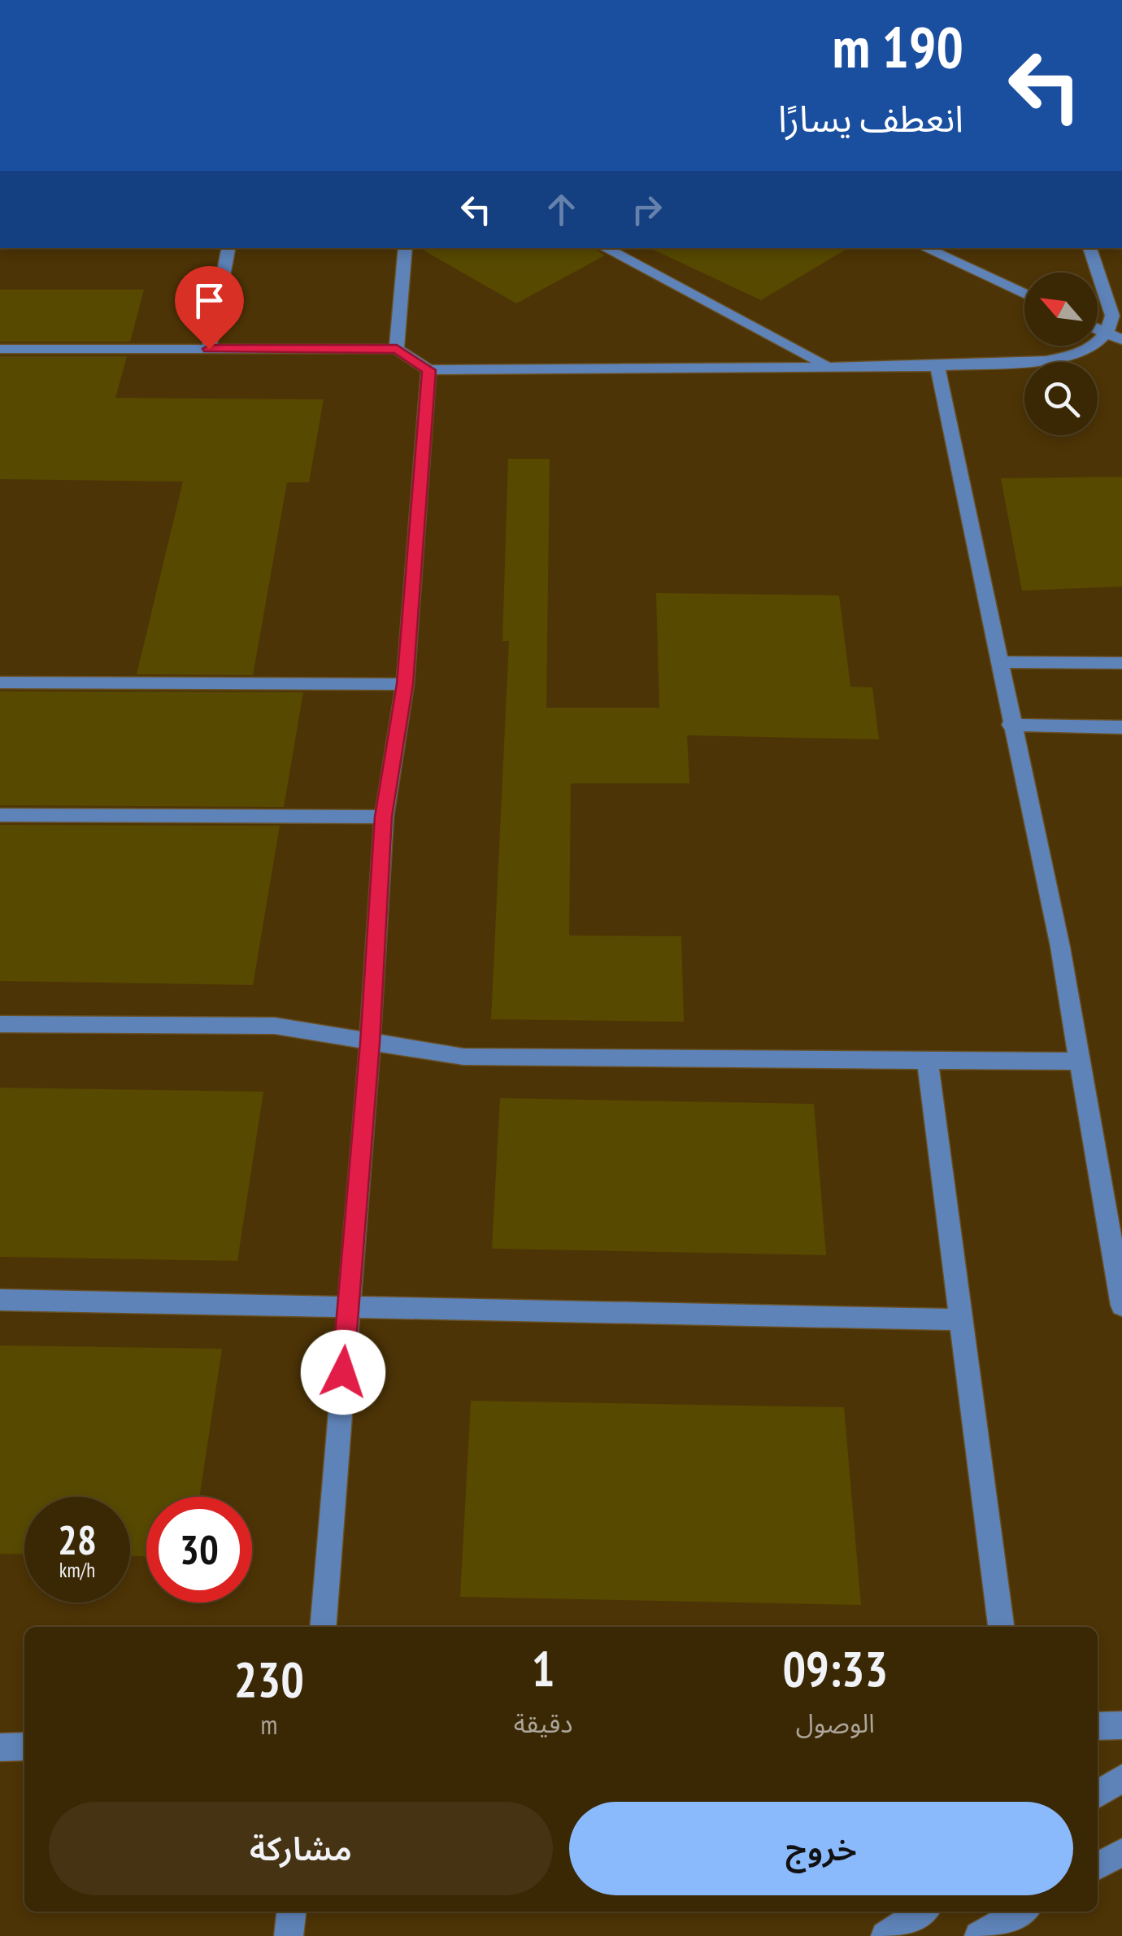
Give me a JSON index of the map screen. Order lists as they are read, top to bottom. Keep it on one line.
{"north":"top left","page":{"turn":["190 m","انعطف يسارًا"],"speed":"28 km/h","limit":"30","eta":["09:33","الوصول","1","دقيقة","230","m"],"buttons":["خروج","مشاركة"]}}
